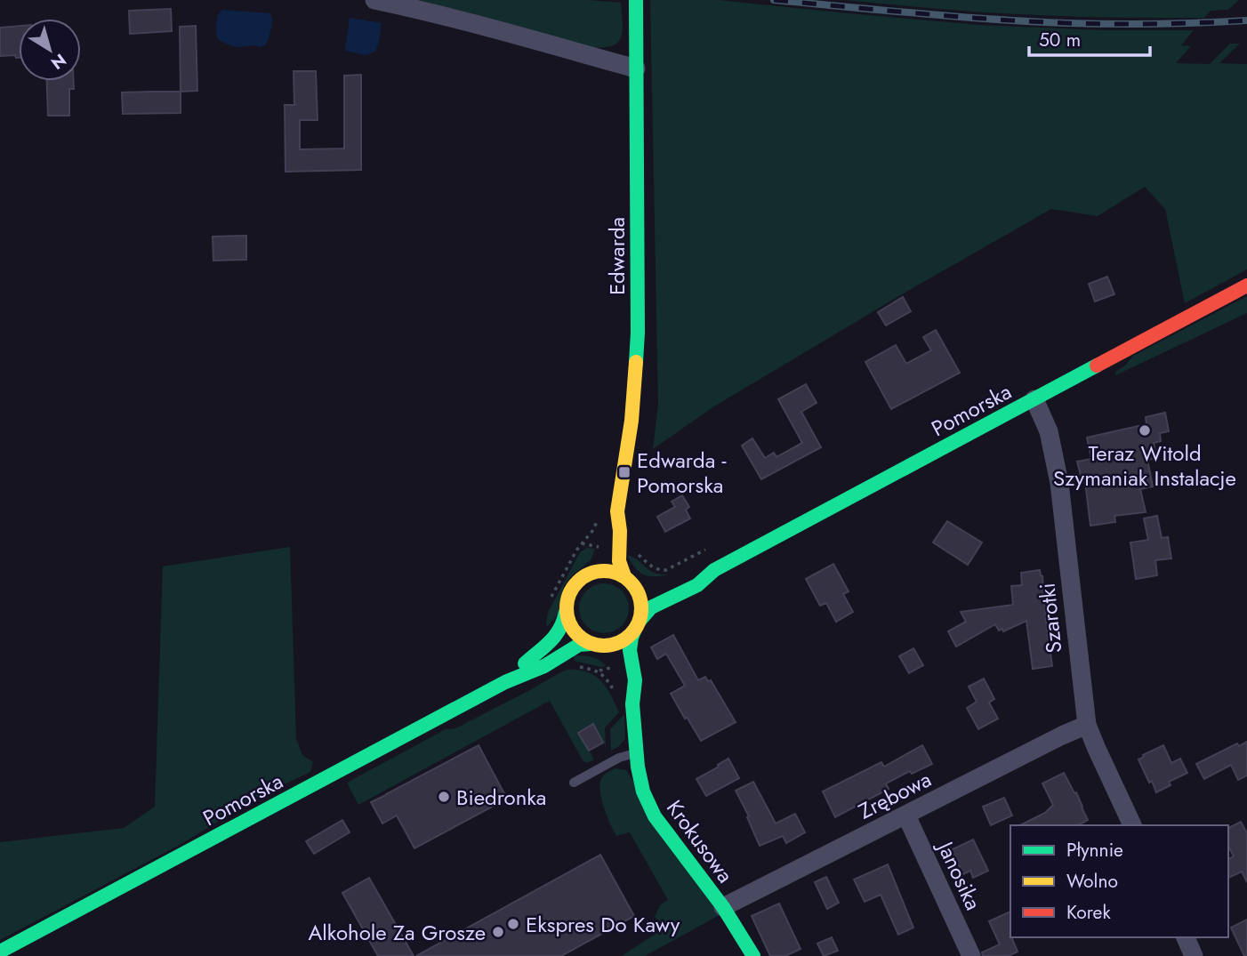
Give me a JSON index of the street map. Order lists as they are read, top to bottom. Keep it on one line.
{"streets":{"street":["Edwarda","Pomorska","Szarotki","Zrębowa","Krokusowa","Janosika"]},"crossings":[["Edwarda","Pomorska"],["Edwarda","Krokusowa"],["Pomorska","Szarotki"],["Pomorska","Krokusowa"],["Szarotki","Zrębowa"],["Zrębowa","Krokusowa"],["Zrębowa","Janosika"]],"places":{"other":["Teraz Witold Szymaniak Instalacje","Biedronka","Ekspres Do Kawy","Alkohole Za Grosze"],"transit":["Edwarda - Pomorska"]},"legend":["Płynnie","Wolno","Korek"],"scale_bar":"50 m","north":"bottom right"}
